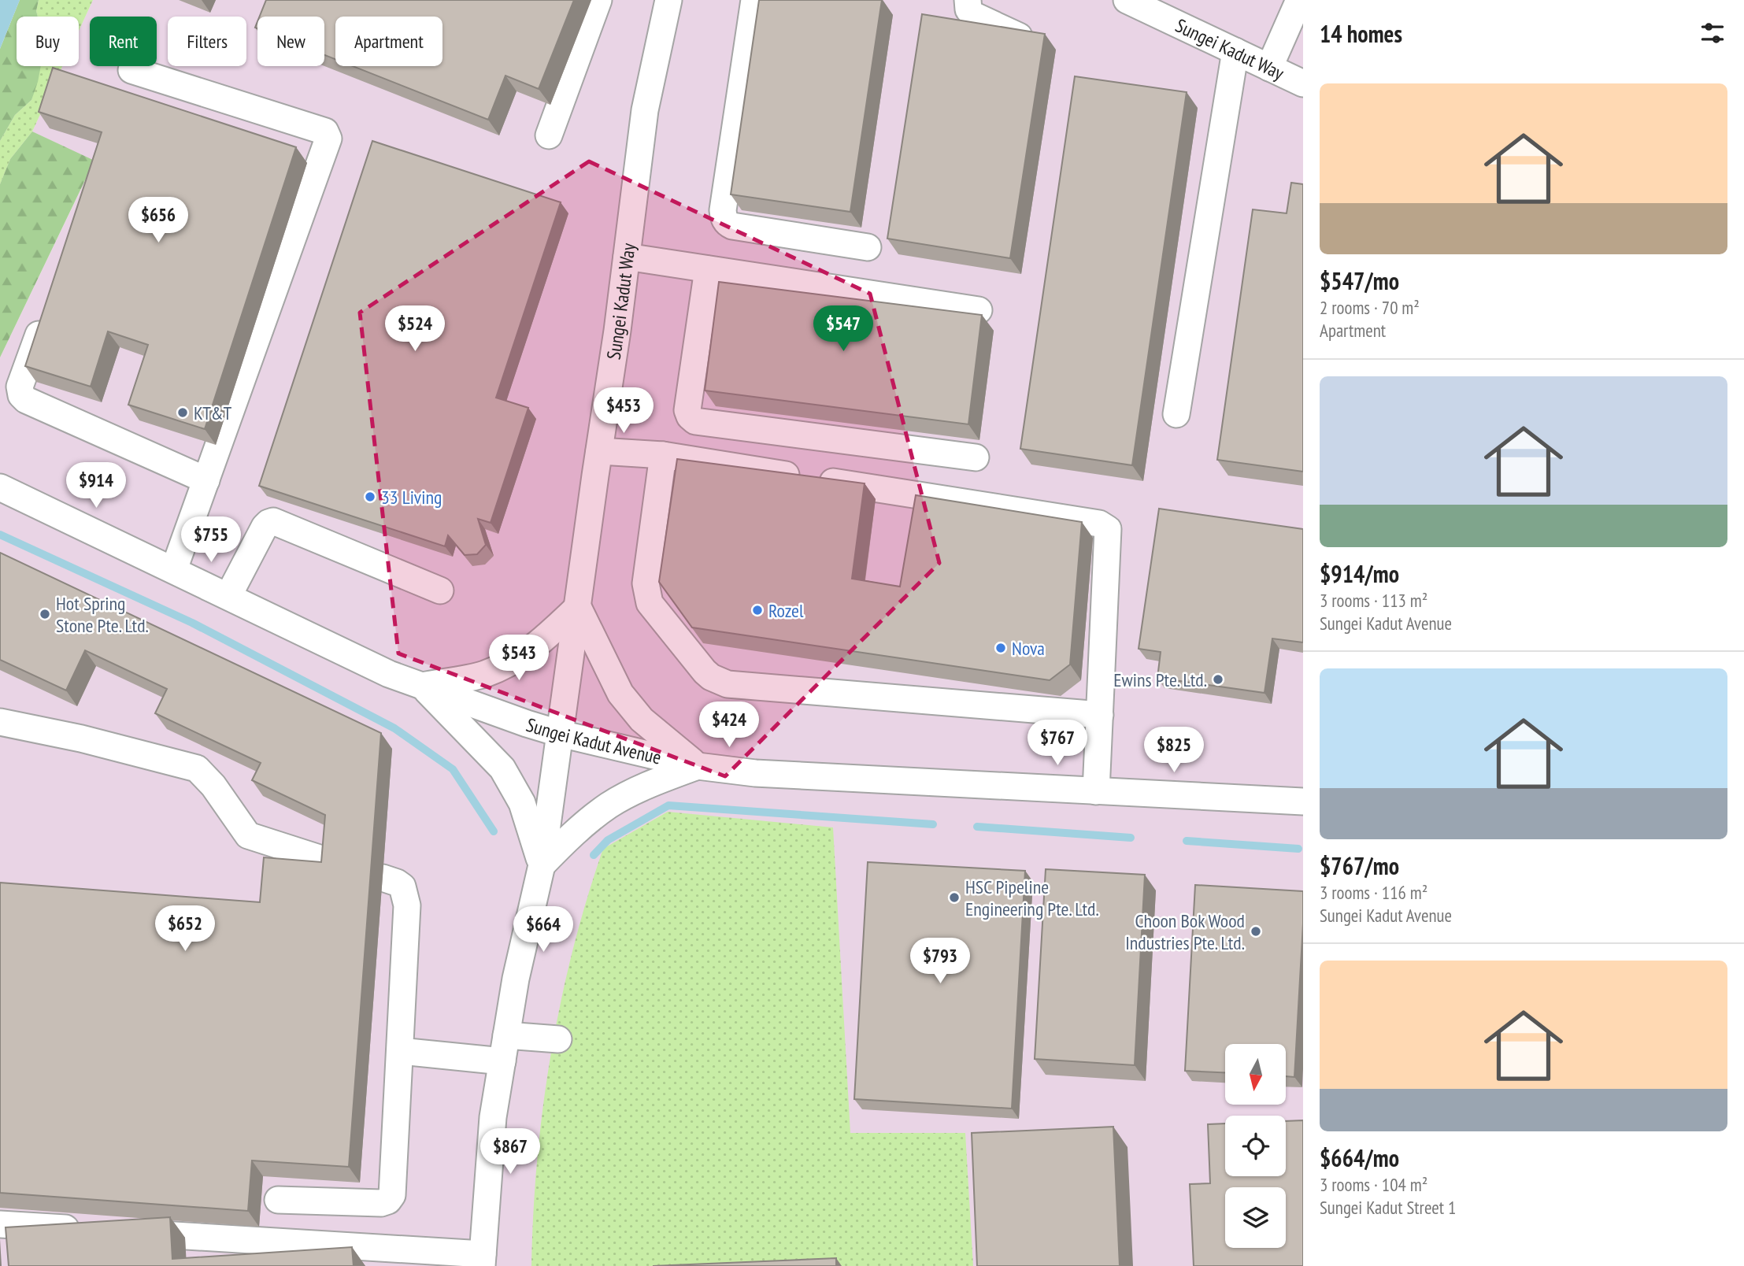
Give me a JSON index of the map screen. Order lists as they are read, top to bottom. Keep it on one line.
{"streets":{"street":["Sungei Kadut Way","Sungei Kadut Avenue"]},"crossings":[["Sungei Kadut Way","Sungei Kadut Avenue"]],"places":["KT&T","33 Living","Rozel","Hot Spring Stone Pte. Ltd.","Nova","Ewins Pte. Ltd.","HSC Pipeline Engineering Pte. Ltd.","Choon Bok Wood Industries Pte. Ltd."],"north":"bottom","page":{"heading":"14 homes","chip":["Buy","Rent","Filters","New","Apartment"],"list":[{"name":"$547/mo","note":"2 rooms · 70 m² · Apartment"},{"name":"$914/mo","note":"3 rooms · 113 m² · Sungei Kadut Avenue"},{"name":"$767/mo","note":"3 rooms · 116 m² · Sungei Kadut Avenue"},{"name":"$664/mo","note":"3 rooms · 104 m² · Sungei Kadut Street 1"}],"price":["$656","$524","$547","$453","$914","$755","$543","$424","$767","$825","$652","$664","$793","$867"]}}
